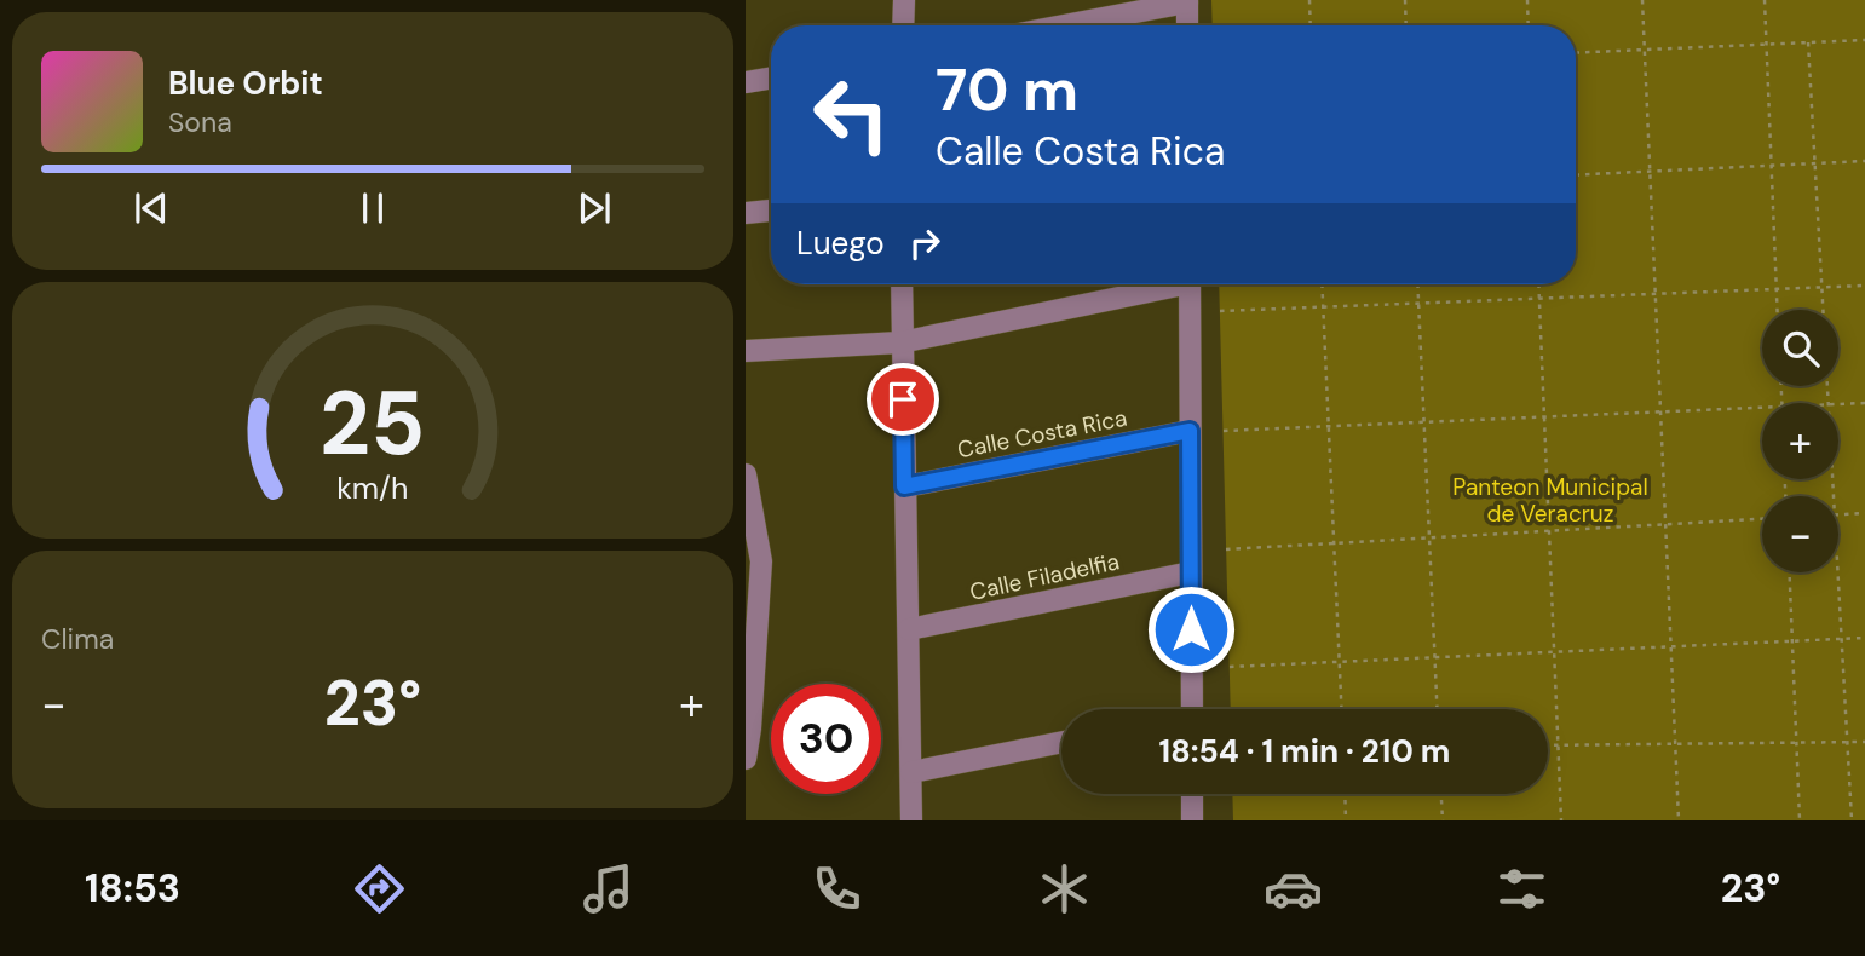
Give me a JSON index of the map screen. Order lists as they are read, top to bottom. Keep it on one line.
{"streets":{"street":["Calle Costa Rica","Calle Filadelfia"]},"parks":["Panteon Municipal de Veracruz"],"page":{"turn":["70 m","Calle Costa Rica"],"song":["Blue Orbit","Sona"],"then":"Luego","map_buttons":["+","−"],"tile":"Clima","heat":["−","23°","+"],"limit":"30","trip":"18:54 · 1 min · 210 m","tabs":["18:53","23°"],"gauge":["25","km/h"]}}
